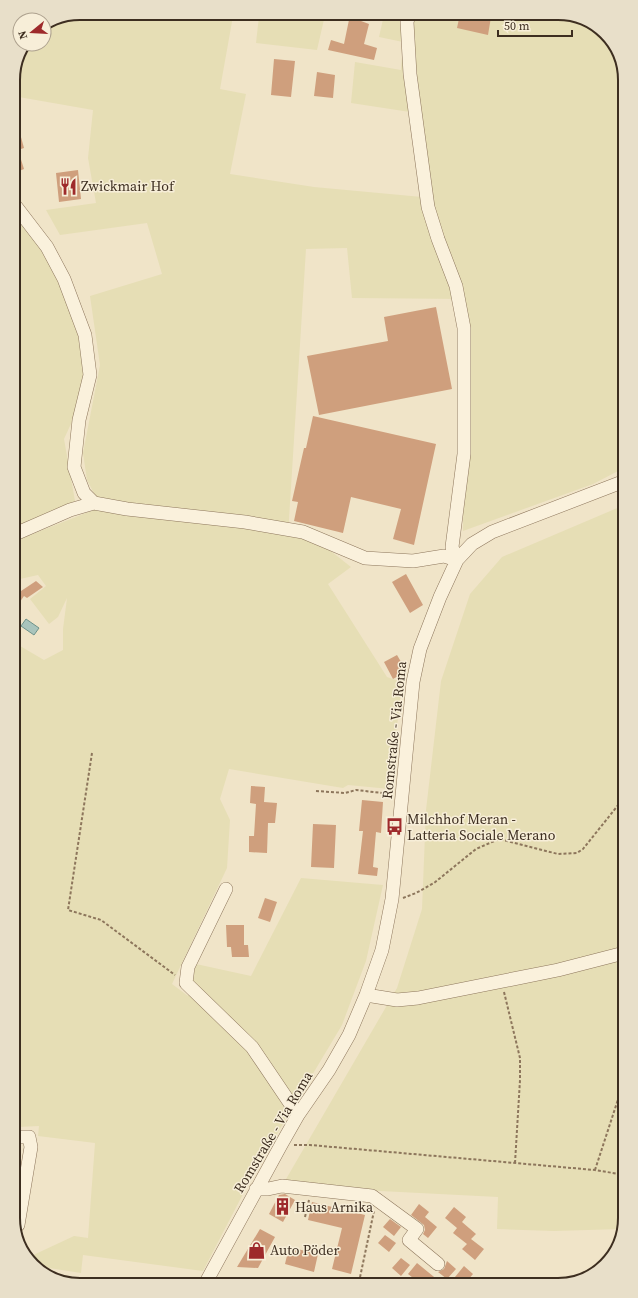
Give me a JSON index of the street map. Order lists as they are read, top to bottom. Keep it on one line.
{"streets":{"street":["Romstraße - Via Roma"]},"places":{"restaurant":["Zwickmair Hof"],"bus stop":["Milchhof Meran - Latteria Sociale Merano"],"building":["Haus Arnika"],"shop":["Auto Pöder"]},"scale_bar":"50 m","north":"left"}
